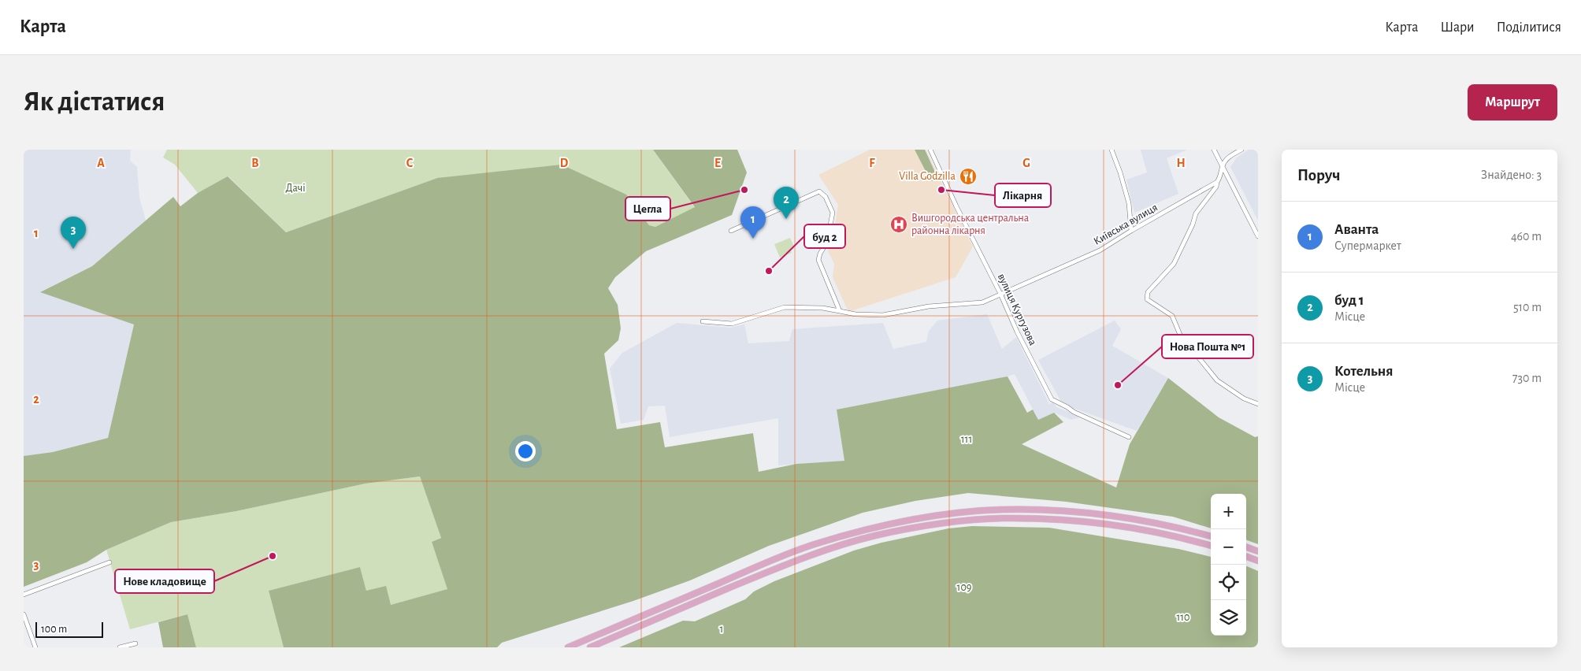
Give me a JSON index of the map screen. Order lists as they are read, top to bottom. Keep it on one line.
{"streets":{"street":["Київська вулиця","вулиця Кургузова"]},"crossings":[["Київська вулиця","вулиця Кургузова"]],"parks":["Дачі","111","109","110","1"],"places":{"restaurant":["Villa Godzilla"],"other":["Цегла","Лікарня","буд 2","Нова Пошта №1","Нове кладовище"],"hospital":["Вишгородська центральна районна лікарня"]},"scale_bar":"100 m","page":{"header":"Карта","nav":["Карта","Шари","Поділитися"],"buttons":"Маршрут","title":"Як дістатися","heading":["Поруч","Знайдено: 3"],"pins":["2","1","3"],"list":[{"mark":"1","name":"Аванта","note":"Супермаркет","value":"460 m"},{"mark":"2","name":"буд 1","note":"Місце","value":"510 m"},{"mark":"3","name":"Котельня","note":"Місце","value":"730 m"}],"map_buttons":["+","−"],"scale":"100 m"},"grid":{"columns":["A","B","C","D","E","F","G","H"],"rows":["1","2","3"]}}
